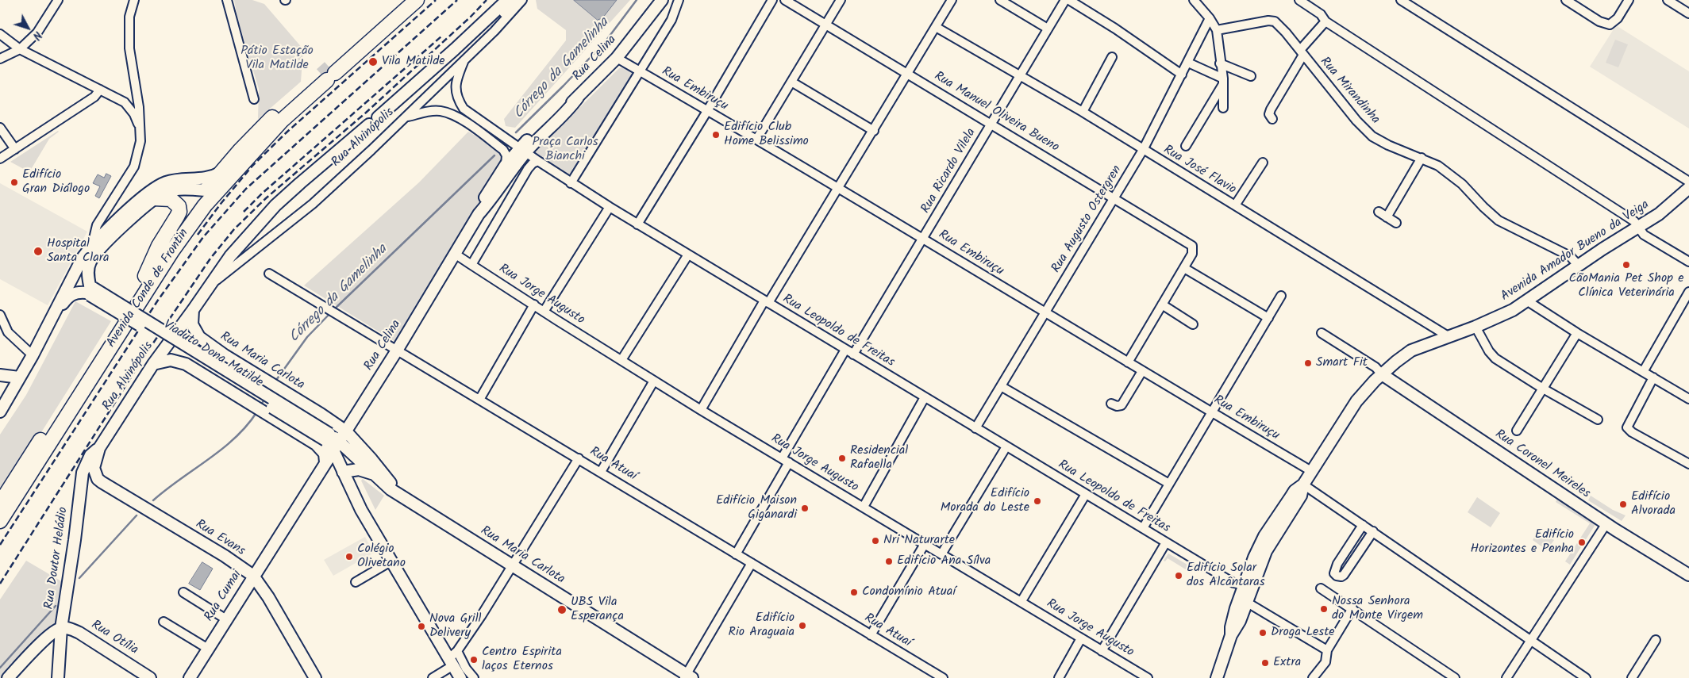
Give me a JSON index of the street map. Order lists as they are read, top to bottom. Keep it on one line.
{"streets":{"highway":["Avenida Conde de Frontin"],"street":["Rua Celina","Rua Embiruçu","Rua Mirandinha","Rua Manuel Oliveira Bueno","Rua Alvinópolis","Rua José Flavio","Rua Ricardo Vilela","Rua Augusto Ostergren","Avenida Amador Bueno da Veiga","Rua Jorge Augusto","Rua Leopoldo de Freitas","Viaduto Dona Matilde","Rua Maria Carlota","Rua Atuaí","Rua Coronel Meireles","Rua Evans","Rua Doutor Heládio","Rua Cumai","Rua Otília"]},"crossings":[["Rua Celina","Rua Embiruçu"],["Rua Celina","Rua Leopoldo de Freitas"],["Rua Celina","Viaduto Dona Matilde"],["Rua Celina","Rua Maria Carlota"],["Rua Celina","Rua Atuaí"],["Rua Celina","Rua Cumai"],["Rua Embiruçu","Rua Ricardo Vilela"],["Rua Embiruçu","Rua Augusto Ostergren"],["Rua Embiruçu","Avenida Amador Bueno da Veiga"],["Rua Mirandinha","Avenida Amador Bueno da Veiga"],["Rua Manuel Oliveira Bueno","Rua Ricardo Vilela"],["Rua Manuel Oliveira Bueno","Rua Augusto Ostergren"],["Rua Alvinópolis","Rua Leopoldo de Freitas"],["Rua Alvinópolis","Rua Maria Carlota"],["Rua Alvinópolis","Rua Evans"],["Rua Alvinópolis","Rua Doutor Heládio"],["Rua José Flavio","Rua Ricardo Vilela"],["Rua José Flavio","Rua Augusto Ostergren"],["Rua José Flavio","Avenida Amador Bueno da Veiga"],["Rua Ricardo Vilela","Rua Leopoldo de Freitas"],["Rua Augusto Ostergren","Rua Leopoldo de Freitas"],["Avenida Amador Bueno da Veiga","Rua Leopoldo de Freitas"],["Avenida Amador Bueno da Veiga","Rua Coronel Meireles"],["Viaduto Dona Matilde","Rua Maria Carlota"],["Viaduto Dona Matilde","Rua Cumai"],["Rua Maria Carlota","Rua Cumai"],["Rua Evans","Rua Doutor Heládio"],["Rua Evans","Rua Cumai"],["Rua Doutor Heládio","Rua Otília"]],"water":["Córrego da Gamelinha"],"parks":["Pátio Estação Vila Matilde","Praça Carlos Bianchi"],"places":["Vila Matilde","Edifício Club Home Belissimo","Edifício Gran Diálogo","Hospital Santa Clara","CãoMania Pet Shop e Clínica Veterinária","Smart Fit","Residencial Rafaella","Edifício Morada do Leste","Edifício Alvorada","Edifício Maison Giganardi","Nri Naturarte","Edifício Horizontes e Penha","Colégio Olivetano","Edifício Ana Sílva","Edifício Solar dos Alcântaras","Condomínio Atuaí","Nossa Senhora do Monte Virgem","UBS Vila Esperança","Edifício Rio Araguaia","Nova Grill Delivery","Droga Leste","Centro Espirita laços Eternos","Extra"],"north":"bottom right"}
